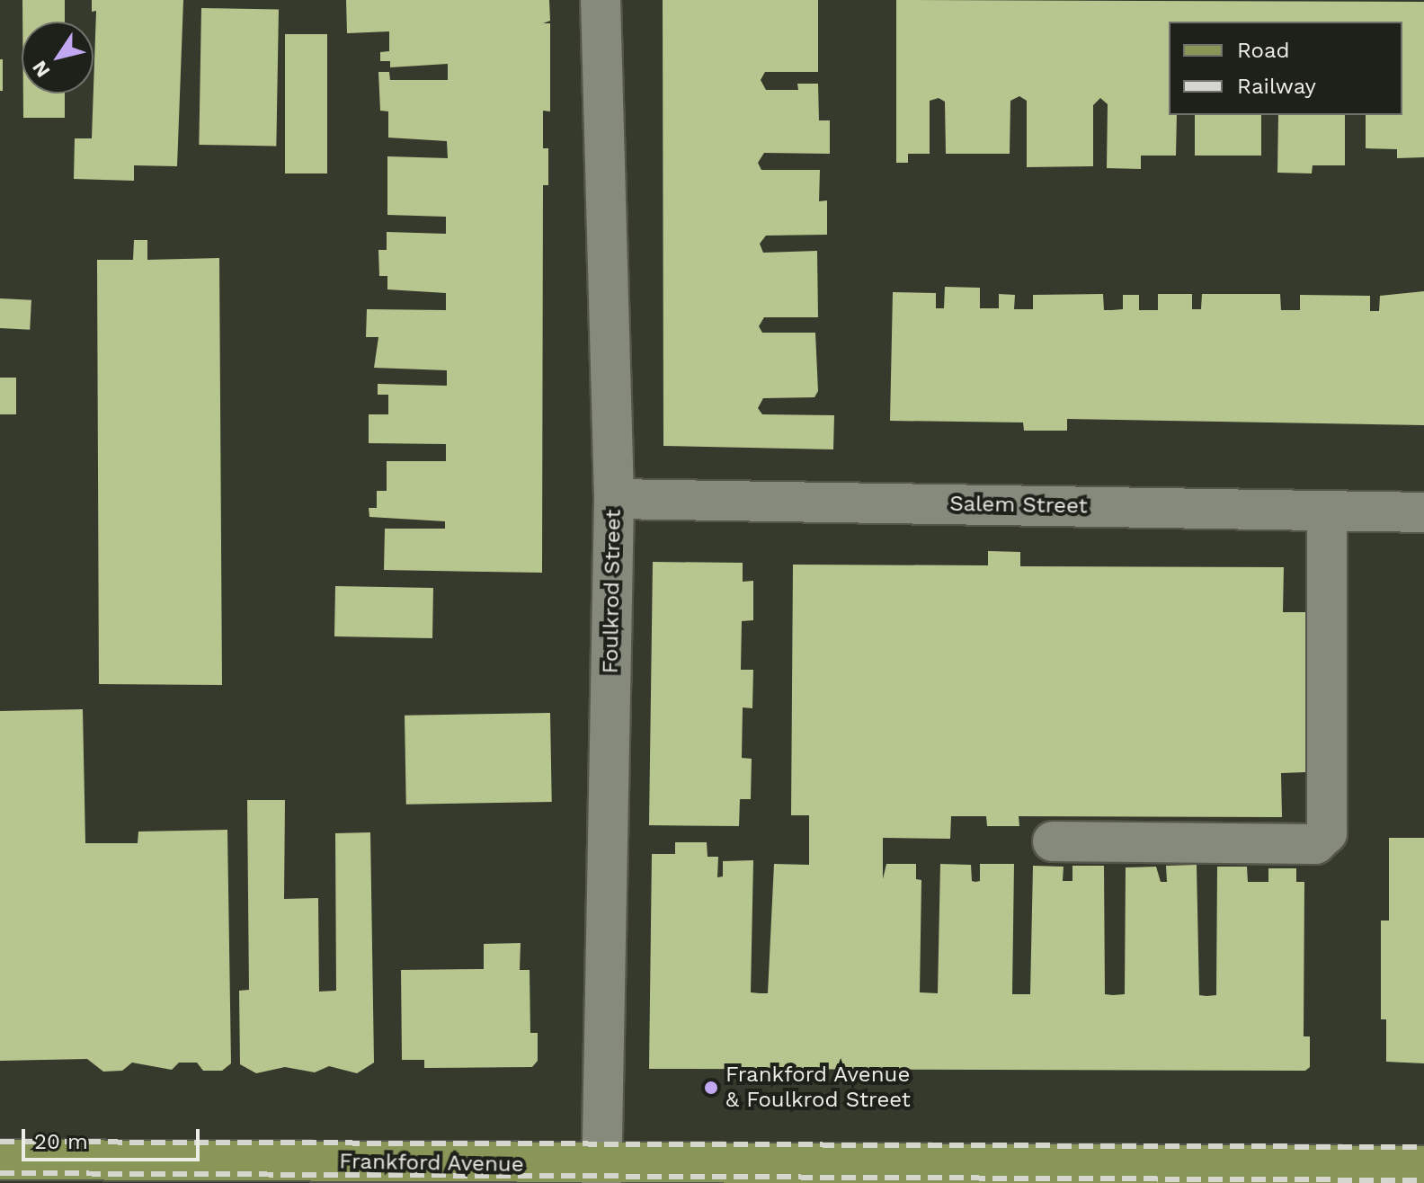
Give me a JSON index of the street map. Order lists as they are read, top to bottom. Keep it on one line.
{"streets":{"main road":["Frankford Avenue"],"street":["Salem Street","Foulkrod Street"]},"crossings":[["Salem Street","Foulkrod Street"],["Foulkrod Street","Frankford Avenue"]],"places":["Frankford Avenue & Foulkrod Street"],"legend":["Road","Railway"],"scale_bar":"20 m","north":"bottom left"}
